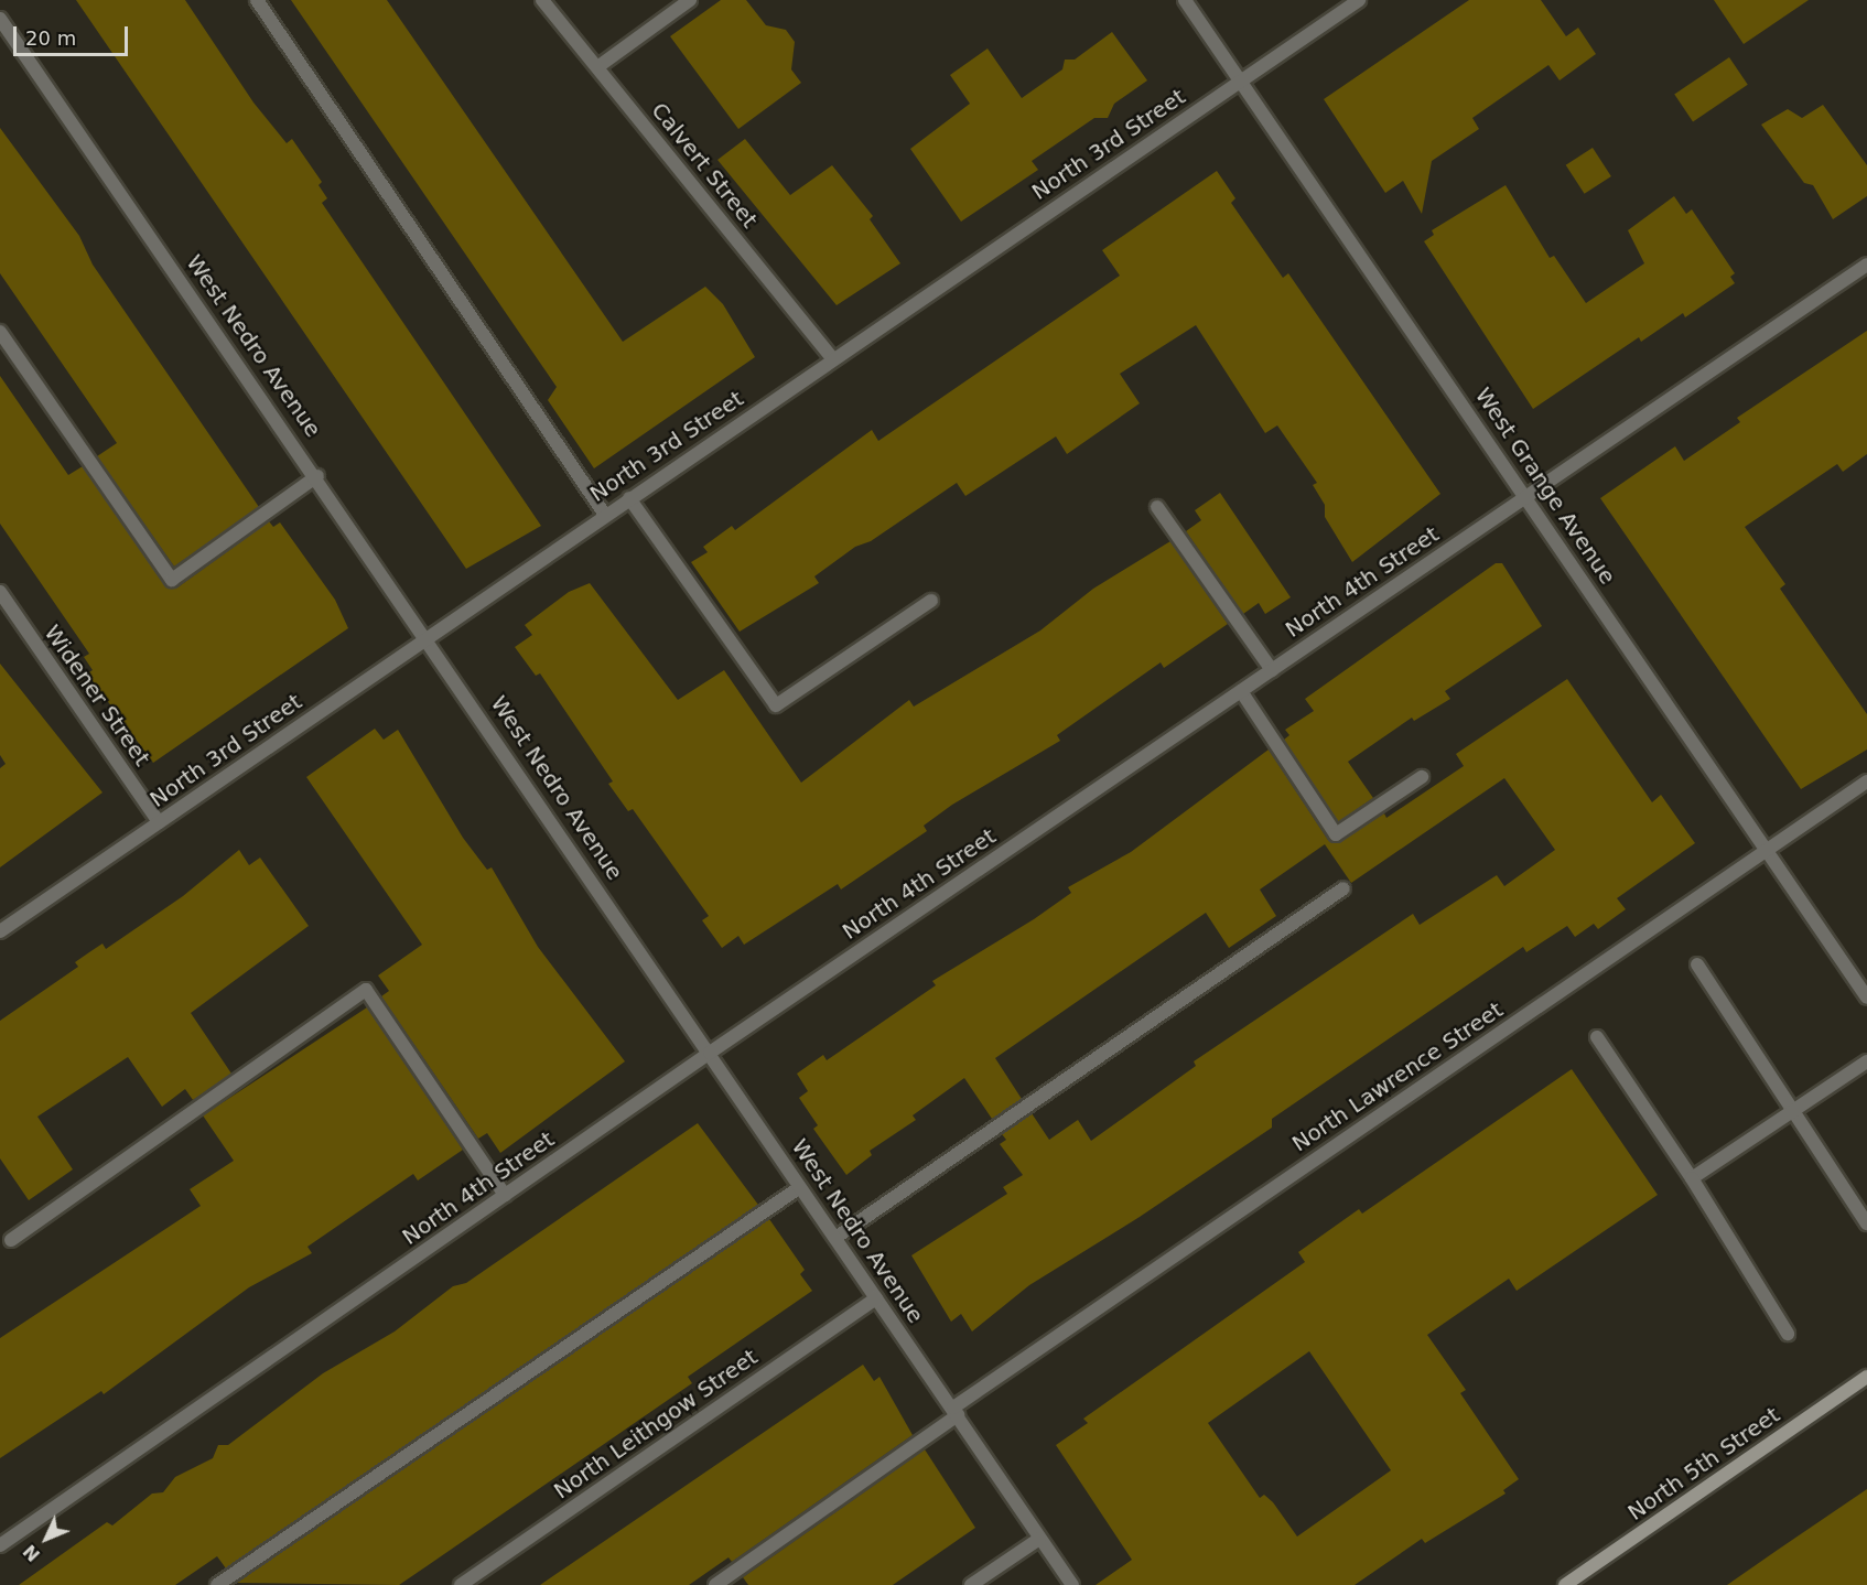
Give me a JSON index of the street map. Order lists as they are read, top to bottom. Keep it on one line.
{"streets":{"street":["North 3rd Street","Calvert Street","West Nedro Avenue","West Grange Avenue","North 4th Street","Widener Street","North Lawrence Street","North Leithgow Street","North 5th Street"]},"crossings":[["North 3rd Street","Calvert Street"],["North 3rd Street","West Nedro Avenue"],["North 3rd Street","West Grange Avenue"],["North 3rd Street","Widener Street"],["West Nedro Avenue","North 4th Street"],["West Nedro Avenue","North Lawrence Street"],["West Nedro Avenue","North Leithgow Street"],["West Grange Avenue","North 4th Street"],["West Grange Avenue","North Lawrence Street"]],"scale_bar":"20 m","north":"bottom left"}
